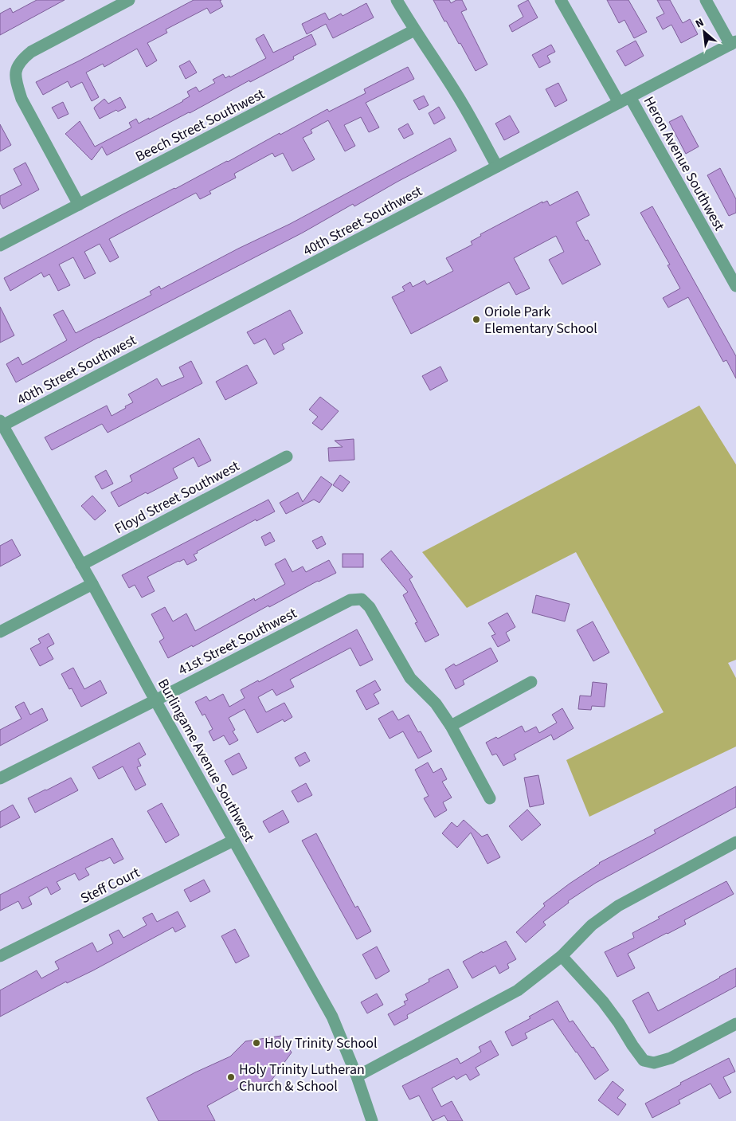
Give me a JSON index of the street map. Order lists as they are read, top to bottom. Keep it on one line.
{"streets":{"street":["Beech Street Southwest","Heron Avenue Southwest","40th Street Southwest","Floyd Street Southwest","41st Street Southwest","Burlingame Avenue Southwest","Steff Court"]},"crossings":[["Heron Avenue Southwest","40th Street Southwest"],["40th Street Southwest","Burlingame Avenue Southwest"],["Floyd Street Southwest","Burlingame Avenue Southwest"],["41st Street Southwest","Burlingame Avenue Southwest"],["Burlingame Avenue Southwest","Steff Court"]],"places":["Oriole Park Elementary School","Holy Trinity School","Holy Trinity Lutheran Church & School"],"north":"top left"}
